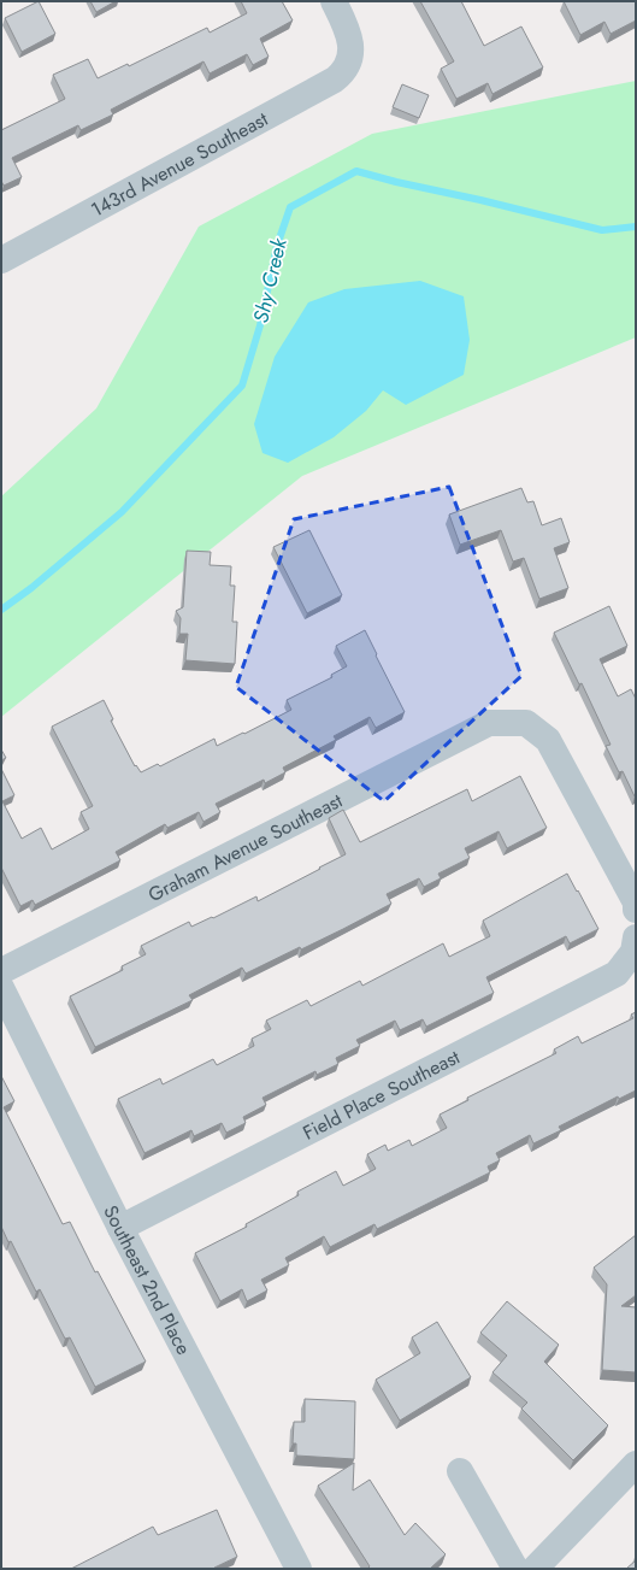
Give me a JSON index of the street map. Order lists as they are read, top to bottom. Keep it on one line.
{"streets":{"street":["143rd Avenue Southeast","Graham Avenue Southeast","Field Place Southeast","Southeast 2nd Place"]},"crossings":[["Field Place Southeast","Southeast 2nd Place"]],"water":["Shy Creek"]}
